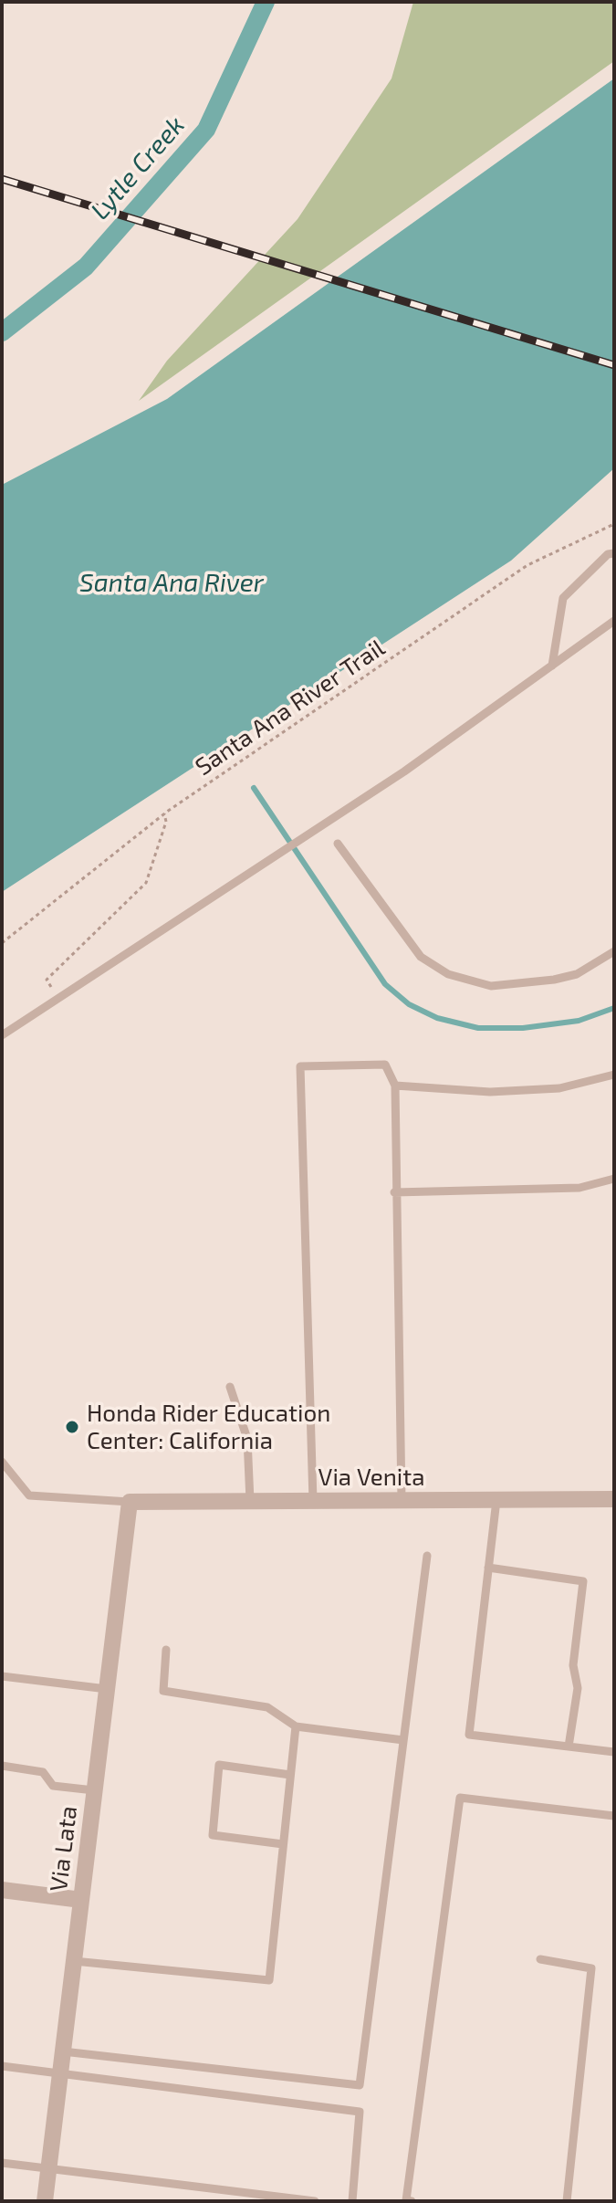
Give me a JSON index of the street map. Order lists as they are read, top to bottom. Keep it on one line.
{"streets":{"street":["Via Venita","Via Lata"],"path":["Santa Ana River Trail"]},"crossings":[["Via Venita","Via Lata"]],"water":["Lytle Creek","Santa Ana River"],"places":["Honda Rider Education Center: California"]}
